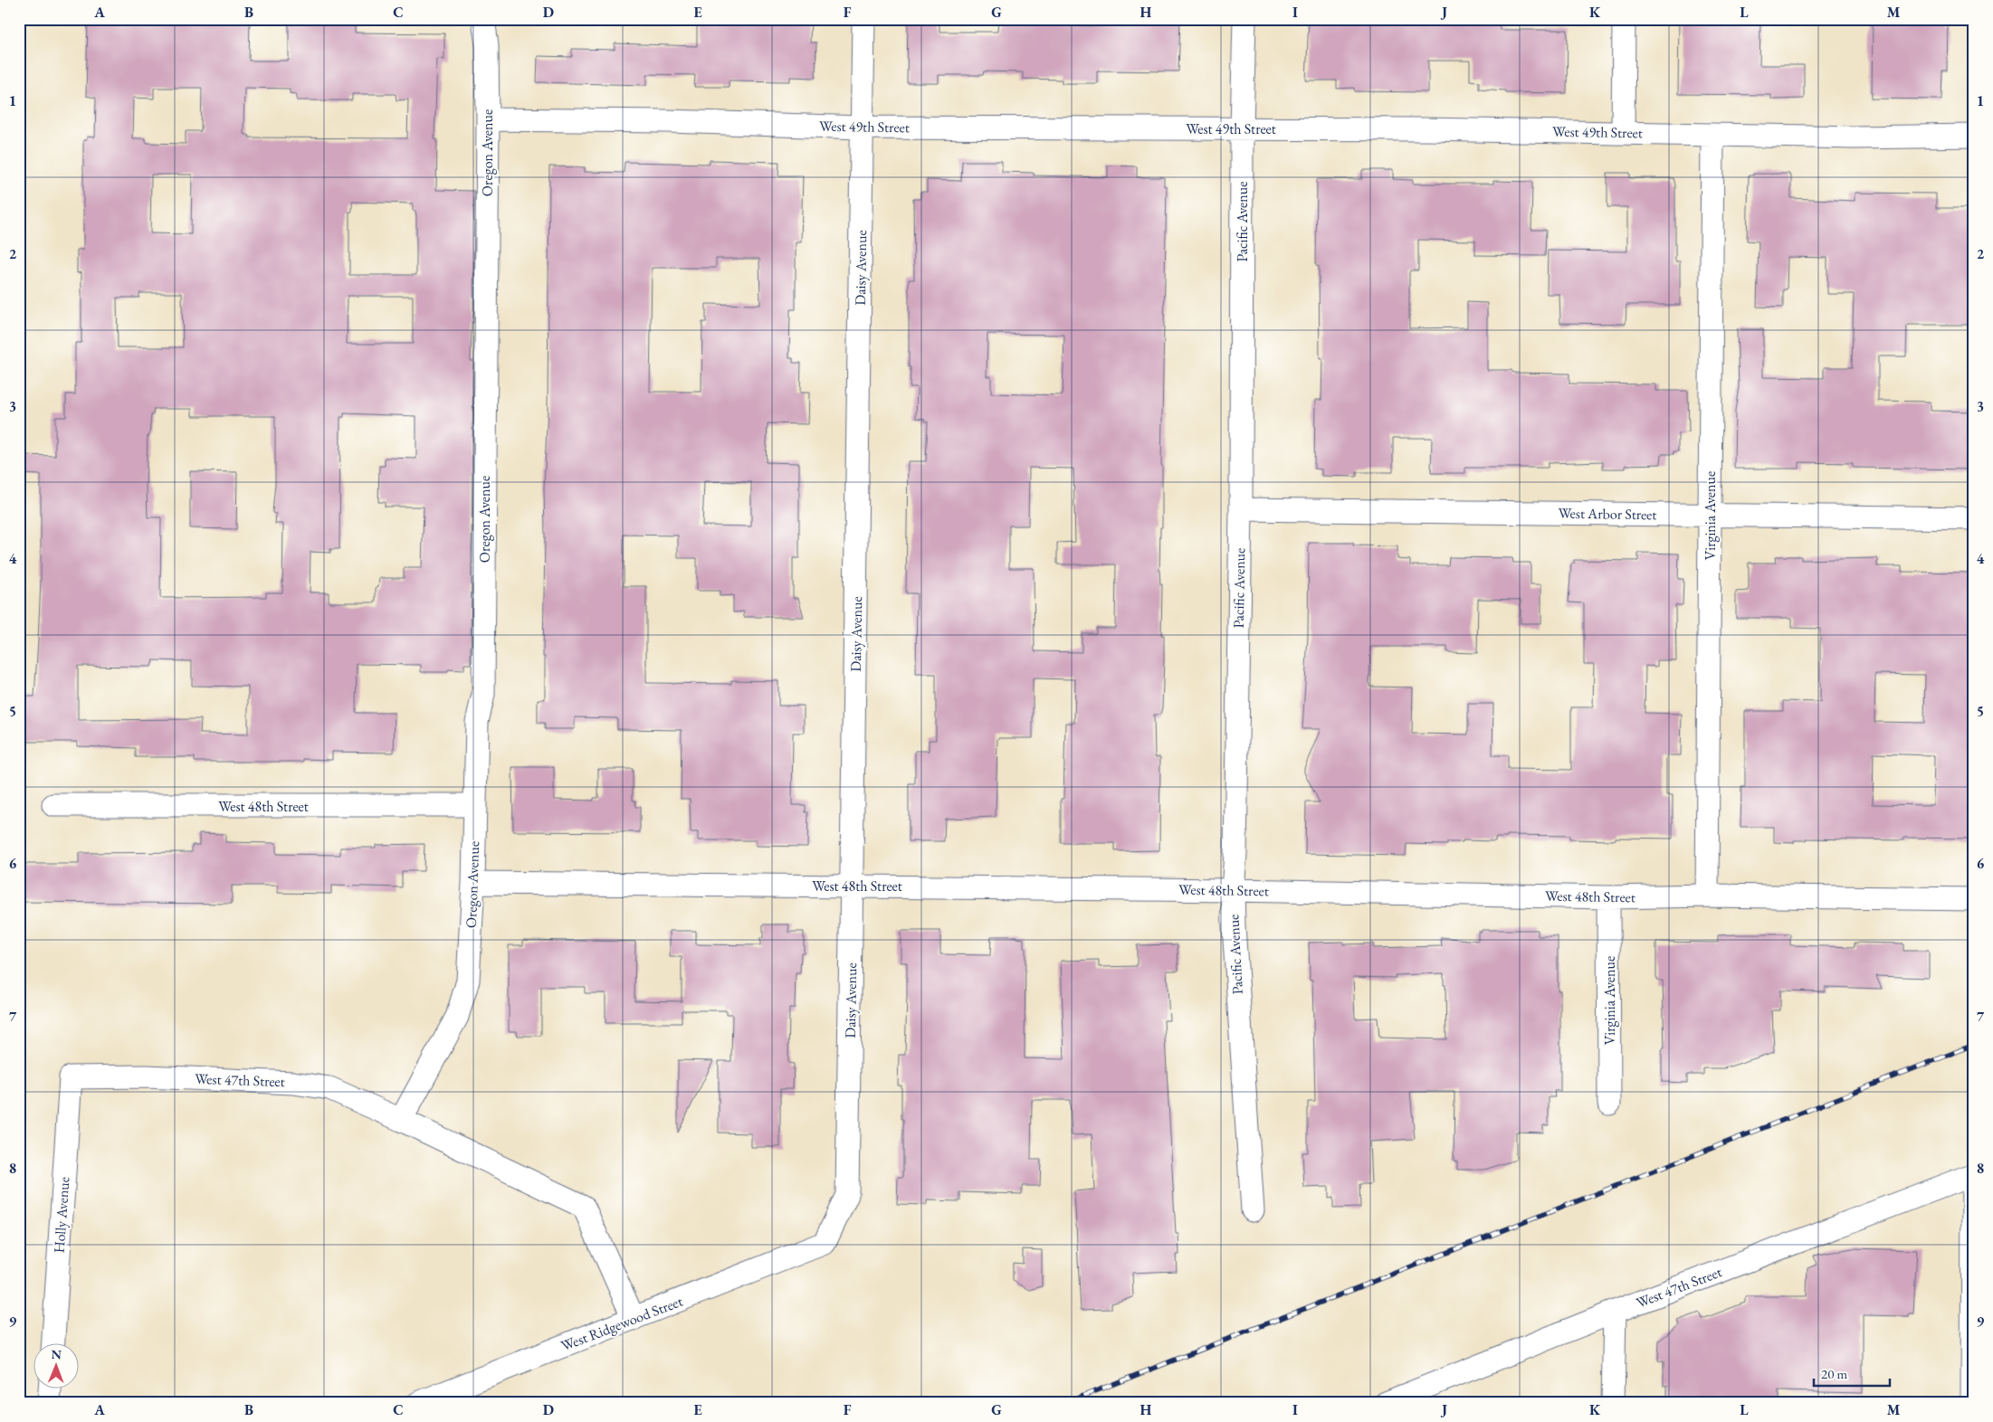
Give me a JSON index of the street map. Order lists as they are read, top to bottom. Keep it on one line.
{"streets":{"street":["West 49th Street","Oregon Avenue","Pacific Avenue","Daisy Avenue","West Arbor Street","Virginia Avenue","West 48th Street","West 47th Street","Holly Avenue","West Ridgewood Street"]},"crossings":[["West 49th Street","Oregon Avenue"],["West 49th Street","Pacific Avenue"],["West 49th Street","Daisy Avenue"],["West 49th Street","Virginia Avenue"],["Oregon Avenue","West 48th Street"],["Oregon Avenue","West 47th Street"],["Pacific Avenue","West Arbor Street"],["Pacific Avenue","West 48th Street"],["Daisy Avenue","West 48th Street"],["Daisy Avenue","West Ridgewood Street"],["West Arbor Street","Virginia Avenue"],["Virginia Avenue","West 48th Street"],["West 47th Street","Holly Avenue"],["West 47th Street","West Ridgewood Street"]],"scale_bar":"20 m","north":"top","grid":{"columns":["A","B","C","D","E","F","G","H","I","J","K","L","M"],"rows":["1","2","3","4","5","6","7","8","9"]}}
